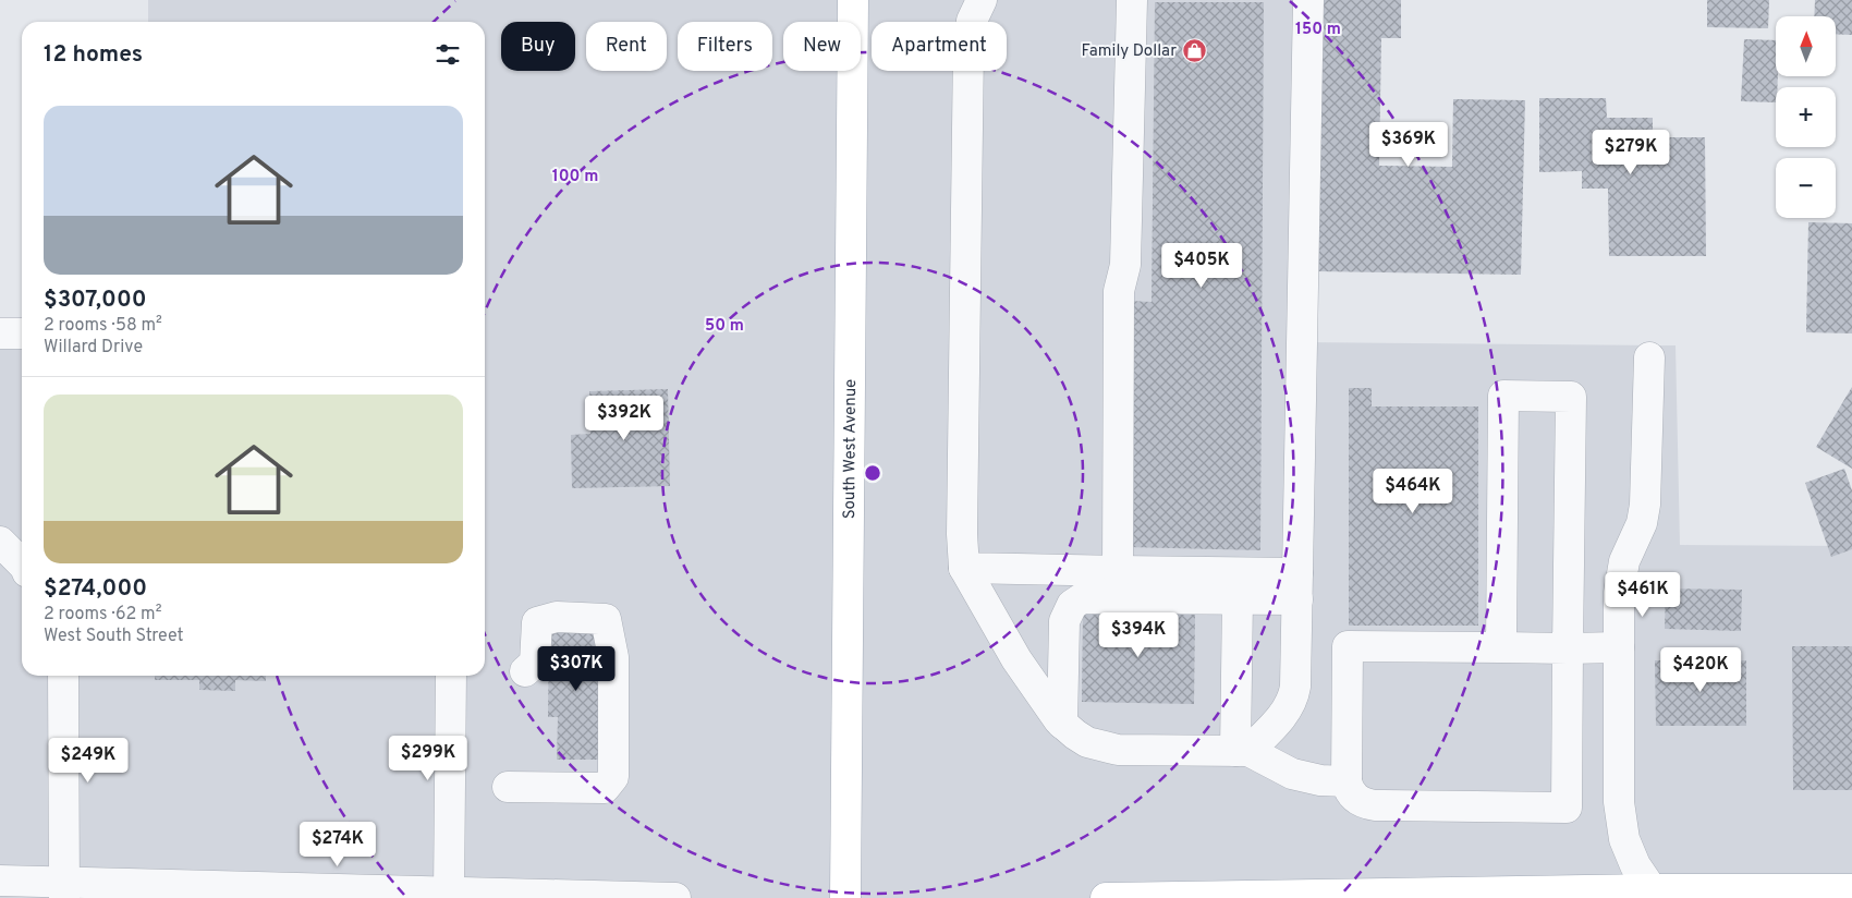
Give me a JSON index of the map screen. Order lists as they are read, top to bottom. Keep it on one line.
{"streets":{"main road":["South West Avenue"]},"places":{"shop":["Family Dollar"]},"north":"top","page":{"map_buttons":["+","−"],"chip":["Buy","Rent","Filters","New","Apartment"],"heading":"12 homes","list":[{"name":"$307,000","note":"2 rooms · 58 m² · Willard Drive"},{"name":"$274,000","note":"2 rooms · 62 m² · West South Street"}],"price":["$369K","$279K","$405K","$392K","$464K","$461K","$394K","$307K","$420K","$299K","$249K","$274K"]},"rings":["150 m","100 m","50 m"]}
